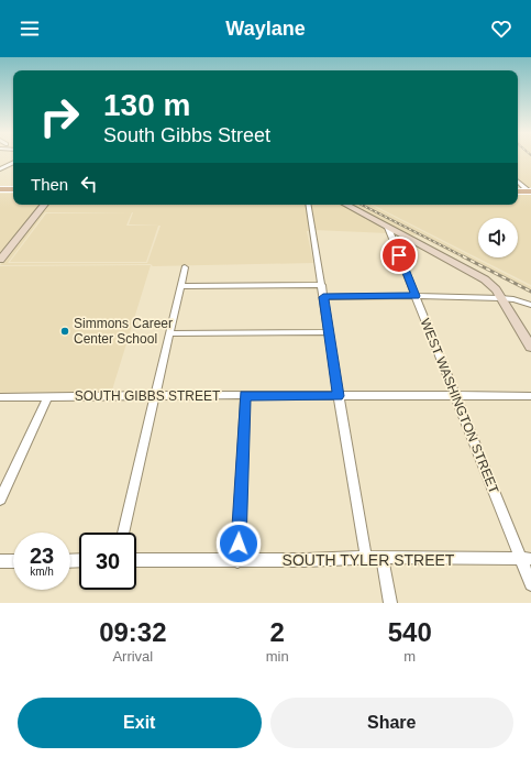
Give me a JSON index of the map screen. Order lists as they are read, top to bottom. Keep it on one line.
{"streets":{"street":["SOUTH GIBBS STREET","WEST WASHINGTON STREET","SOUTH TYLER STREET"]},"crossings":[["SOUTH GIBBS STREET","WEST WASHINGTON STREET"],["WEST WASHINGTON STREET","SOUTH TYLER STREET"]],"places":["Simmons Career Center School"],"page":{"header":"Waylane","turn":["130 m","South Gibbs Street"],"then":"Then","speed":"23 km/h","limit":"30","eta":["09:32","Arrival","2","min","540","m"],"buttons":["Exit","Share"]}}
